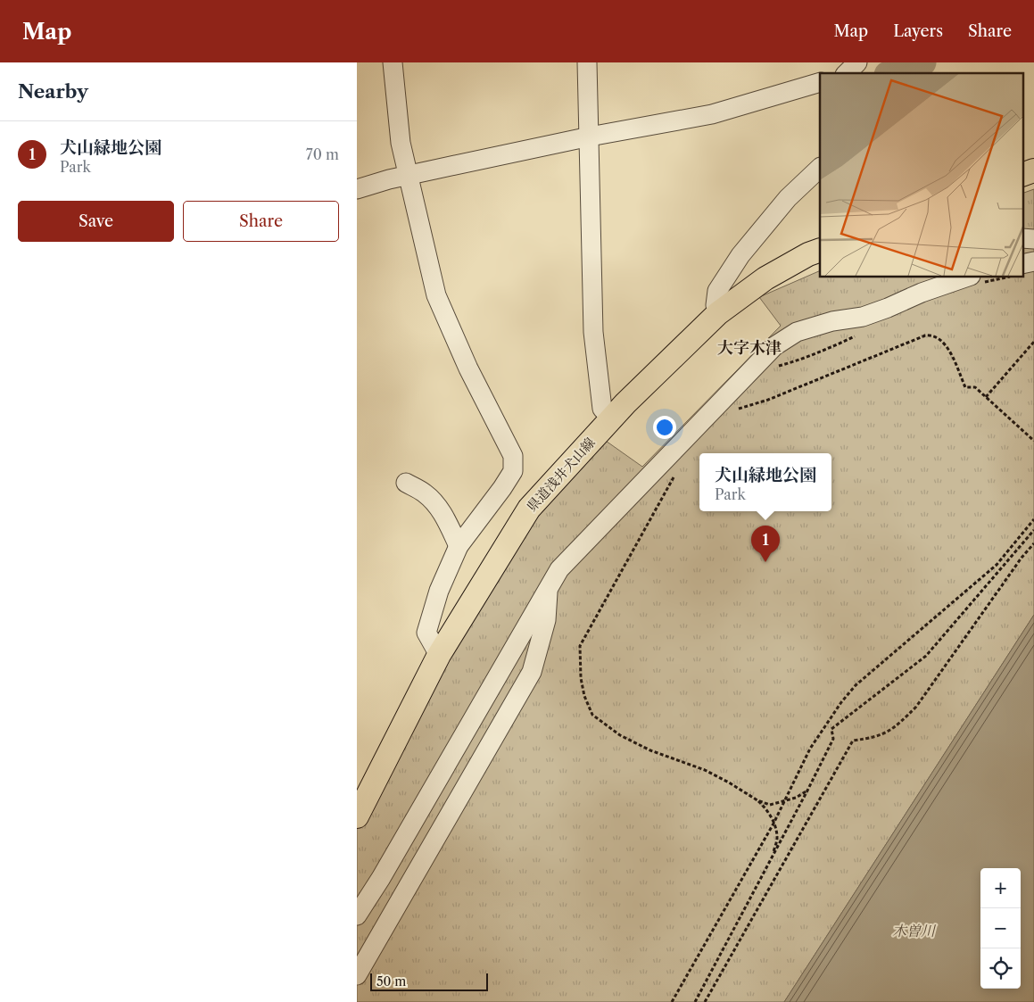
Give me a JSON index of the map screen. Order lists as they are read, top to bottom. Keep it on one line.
{"streets":{"main road":["県道浅井犬山線"]},"districts":["大字木津"],"water":["木曽川"],"scale_bar":"50 m","page":{"header":"Map","nav":["Map","Layers","Share"],"heading":"Nearby","list":[{"mark":"1","name":"犬山緑地公園","note":"Park","value":"70 m"}],"buttons":["Save","Share"],"popup":["犬山緑地公園","Park"],"pins":"1","map_buttons":["+","−"],"scale":"50 m"}}
